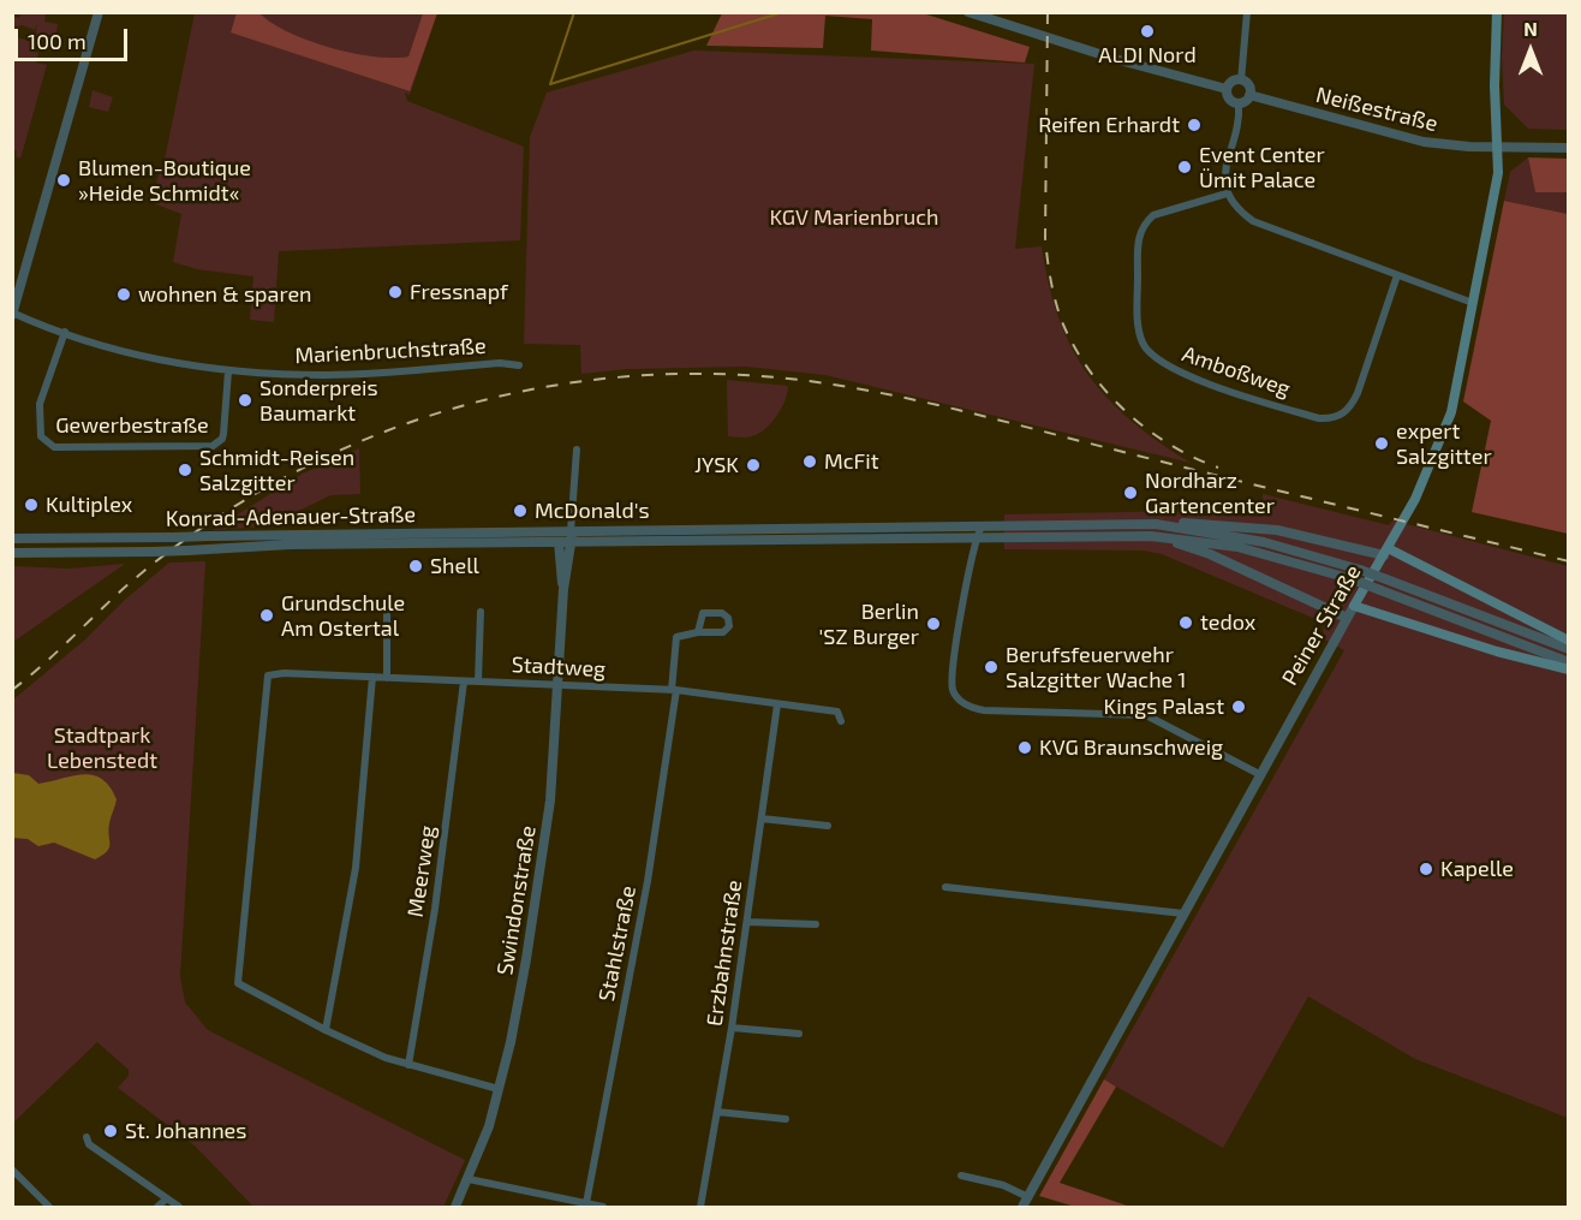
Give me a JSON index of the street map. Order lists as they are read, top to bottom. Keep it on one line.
{"streets":{"main road":["Peiner Straße"],"street":["Neißestraße","Marienbruchstraße","Amboßweg","Gewerbestraße","Konrad-Adenauer-Straße","Stadtweg","Meerweg","Swindonstraße","Stahlstraße","Erzbahnstraße"]},"crossings":[["Neißestraße","Peiner Straße"],["Marienbruchstraße","Gewerbestraße"],["Konrad-Adenauer-Straße","Swindonstraße"],["Stadtweg","Meerweg"],["Stadtweg","Swindonstraße"],["Stadtweg","Stahlstraße"],["Stadtweg","Erzbahnstraße"]],"parks":["KGV Marienbruch","Stadtpark Lebenstedt"],"places":["ALDI Nord","Reifen Erhardt","Event Center Ümit Palace","Blumen-Boutique »Heide Schmidt«","Fressnapf","wohnen & sparen","Sonderpreis Baumarkt","expert Salzgitter","McFit","JYSK","Schmidt-Reisen Salzgitter","Nordharz Gartencenter","Kultiplex","McDonald's","Shell","Grundschule Am Ostertal","tedox","Berlin 'SZ Burger","Berufsfeuerwehr Salzgitter Wache 1","Kings Palast","KVG Braunschweig","Kapelle","St. Johannes"],"scale_bar":"100 m","north":"top"}
